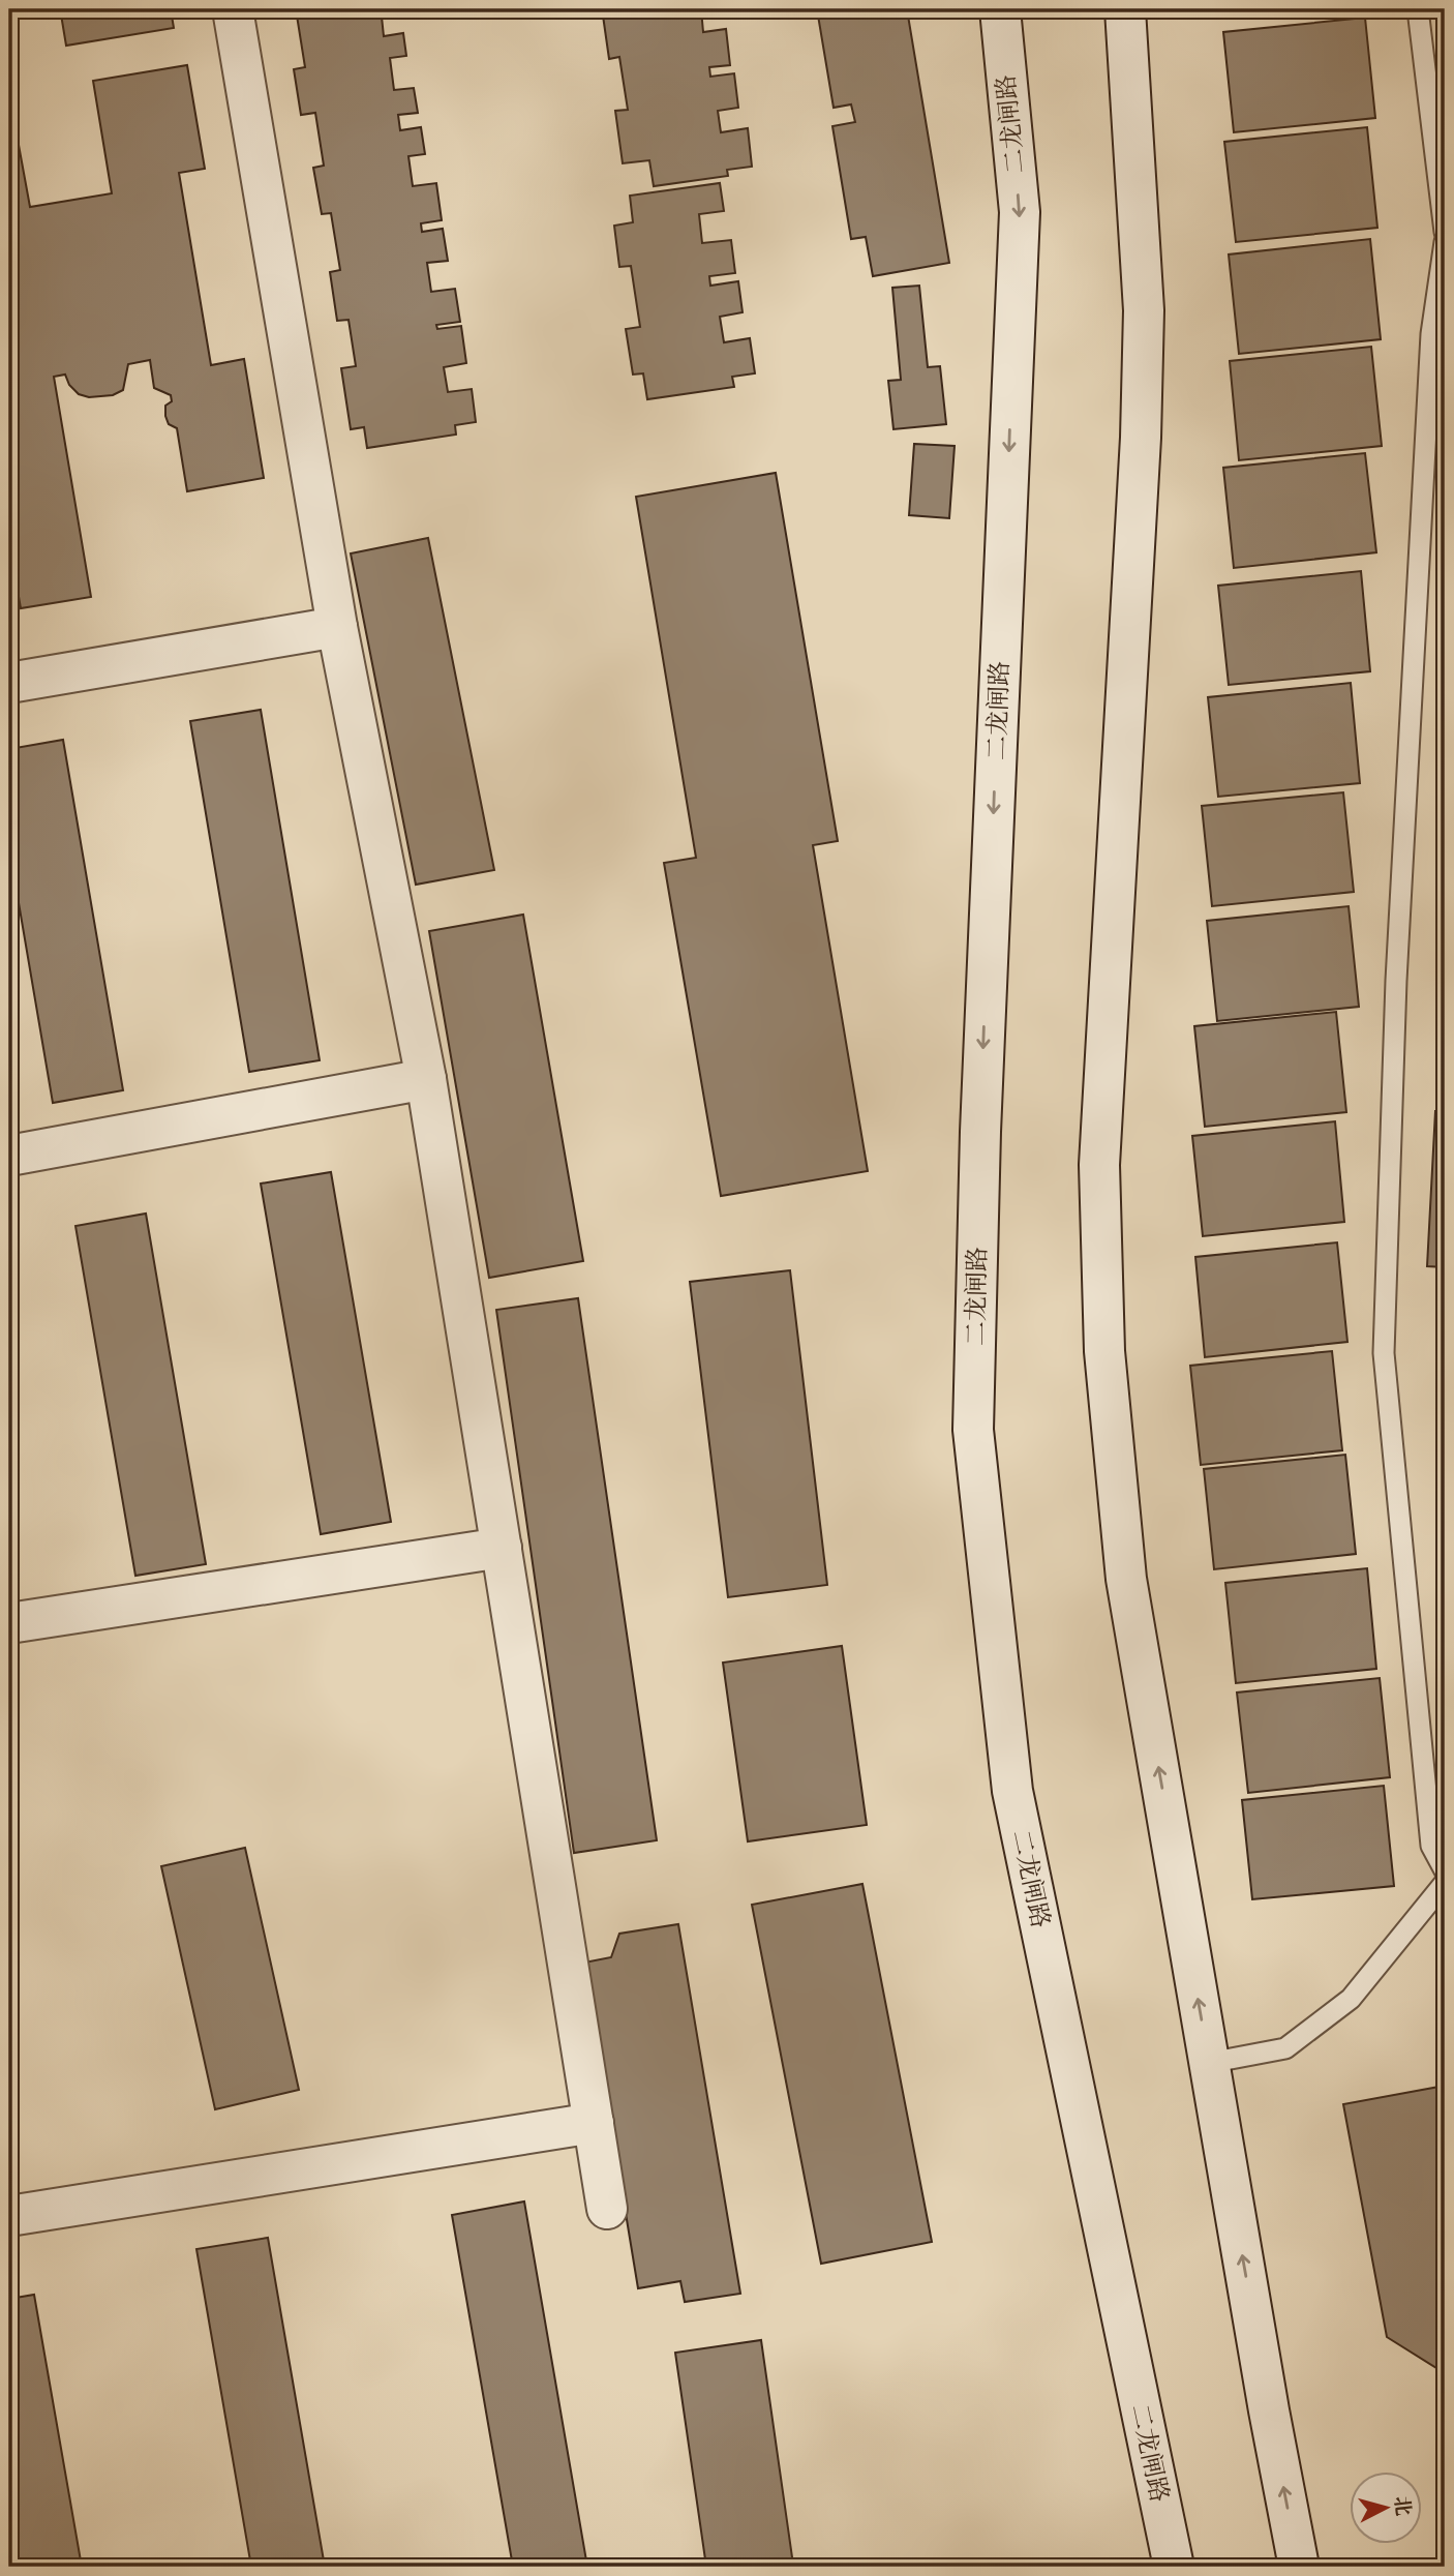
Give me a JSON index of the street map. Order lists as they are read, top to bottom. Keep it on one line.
{"streets":{"main road":["二龙闸路"]},"north":"right"}
